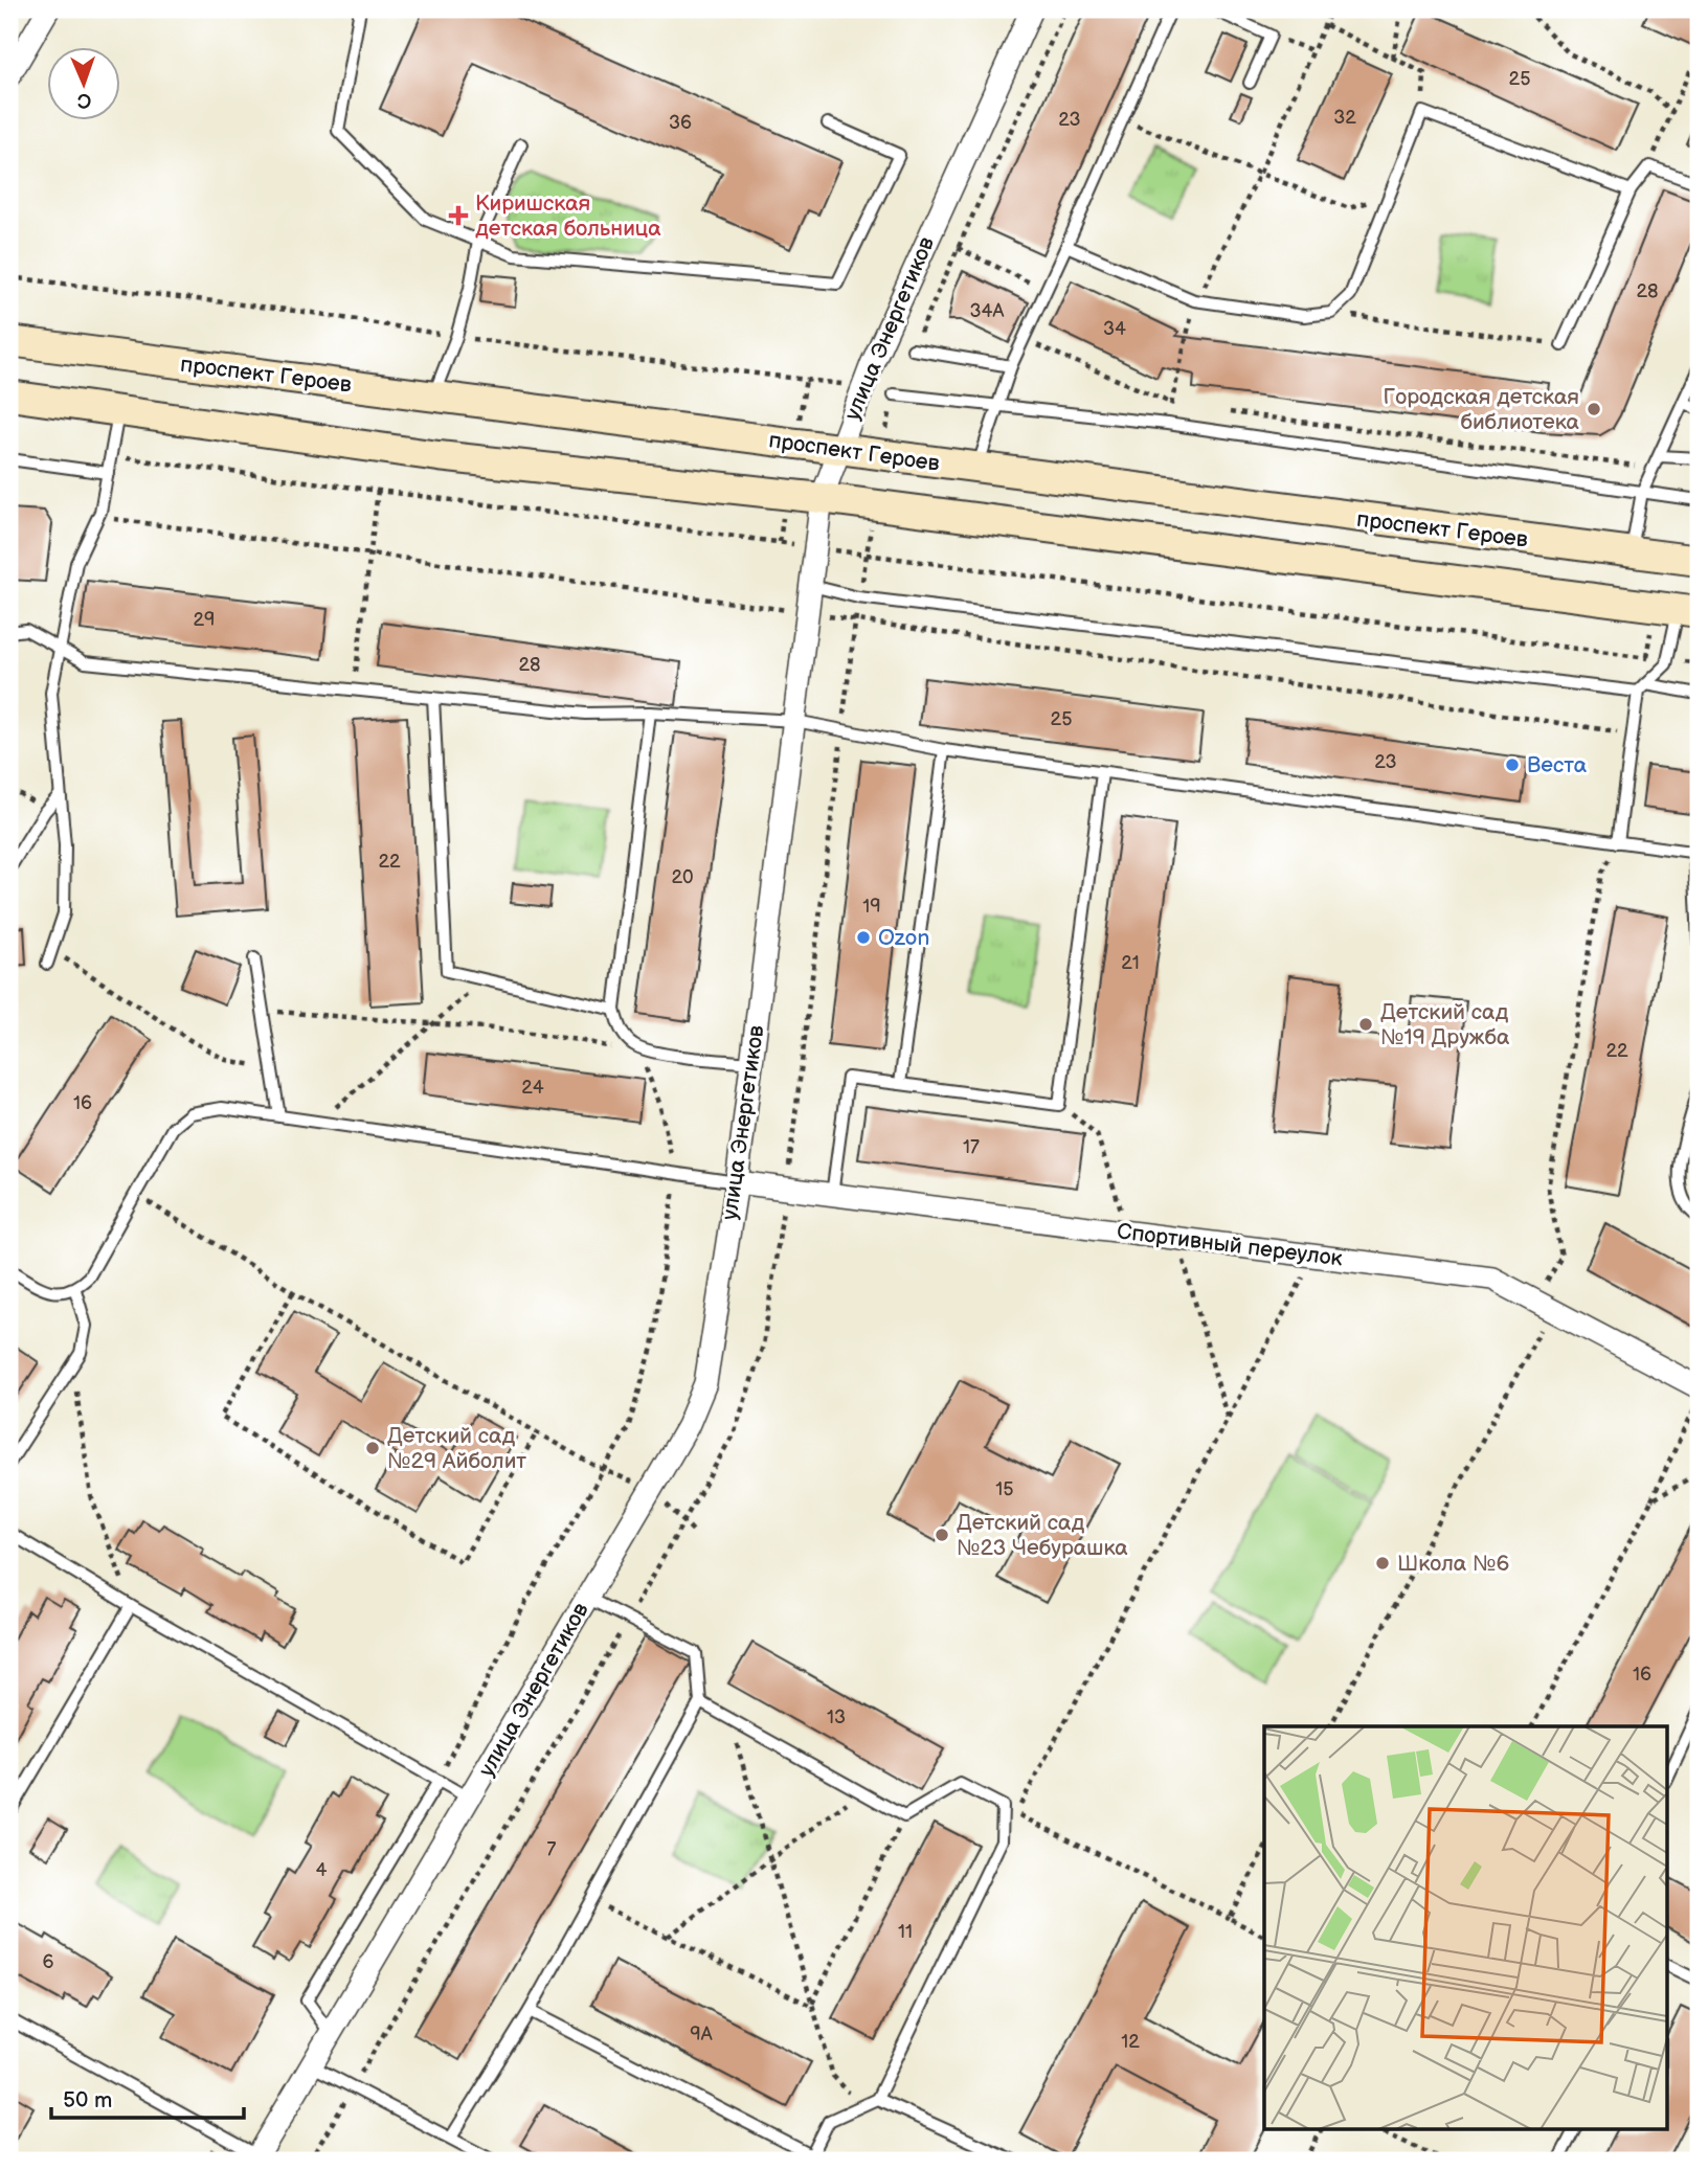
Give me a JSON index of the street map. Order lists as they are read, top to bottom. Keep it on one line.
{"streets":{"main road":["проспект Героев"],"street":["улица Энергетиков","Спортивный переулок"]},"crossings":[["улица Энергетиков","проспект Героев"],["улица Энергетиков","Спортивный переулок"]],"places":{"health":["Киришская детская больница"],"other":["Городская детская библиотека","Веста","Ozon","Детский сад №19 Дружба","Детский сад №29 Айболит","Детский сад №23 Чебурашка","Школа №6"]},"house_numbers":["25","32","23","36","28","34А","34","29","28","25","23","22","20","19","21","22","24","16","17","15","16","13","7","4","11","6","9А","12"],"scale_bar":"50 m","north":"bottom"}
